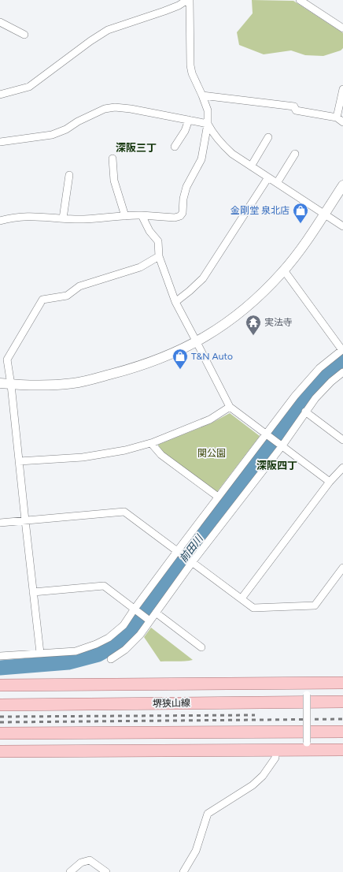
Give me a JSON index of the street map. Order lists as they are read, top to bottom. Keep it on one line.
{"streets":{"main road":["堺狭山線"]},"districts":["深阪三丁","深阪四丁"],"water":["前田川"],"parks":["関公園"],"places":{"shop":["金剛堂 泉北店","T&N Auto"],"temple":["実法寺"]}}
